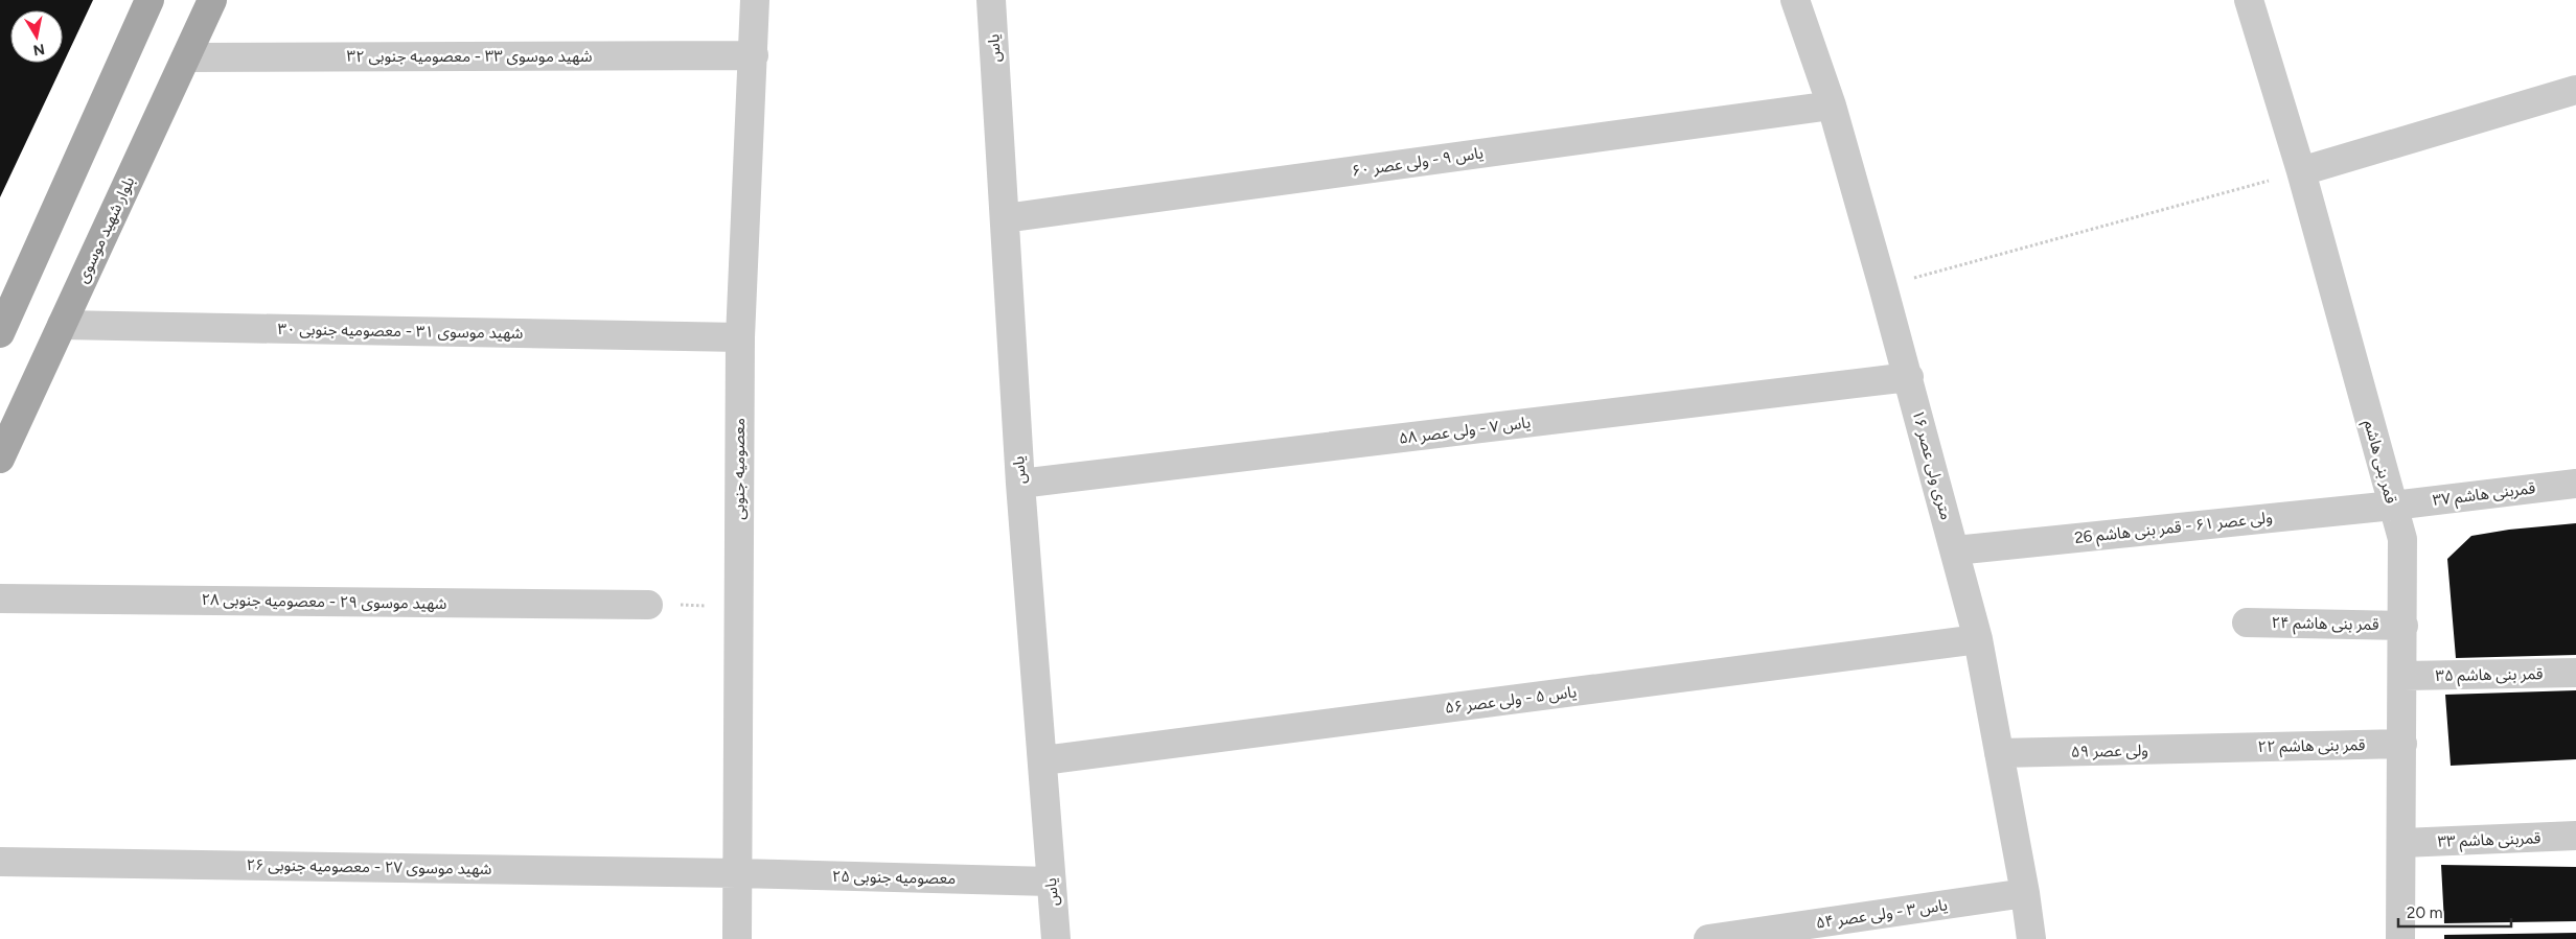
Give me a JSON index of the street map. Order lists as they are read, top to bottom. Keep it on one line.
{"streets":{"main road":["بلوار شهید موسوی"],"street":["یاس","شهید موسوی ۳۳ - معصومیه جنوبی ۳۲","یاس ۹ - ولی عصر ۶۰","شهید موسوی ۳۱ - معصومیه جنوبی ۳۰","یاس ۷ - ولی عصر ۵۸","قمر بنی هاشم","۱۶ متری ولی عصر","معصومیه جنوبی","قمربنی هاشم ۳۷","ولی عصر ۶۱ - قمر بنی هاشم 26","شهید موسوی ۲۹ - معصومیه جنوبی ۲۸","قمر بنی هاشم ۲۴","قمر بنی هاشم ۳۵","یاس ۵ - ولی عصر ۵۶","قمر بنی هاشم ۲۲","ولی عصر ۵۹","قمربنی هاشم ۳۳","شهید موسوی ۲۷ - معصومیه جنوبی ۲۶","معصومیه جنوبی ۲۵","یاس ۳ - ولی عصر ۵۴"]},"crossings":[["یاس","یاس ۹ - ولی عصر ۶۰"],["یاس","یاس ۷ - ولی عصر ۵۸"],["یاس","یاس ۵ - ولی عصر ۵۶"],["یاس","معصومیه جنوبی ۲۵"],["شهید موسوی ۳۳ - معصومیه جنوبی ۳۲","بلوار شهید موسوی"],["شهید موسوی ۳۳ - معصومیه جنوبی ۳۲","معصومیه جنوبی"],["یاس ۹ - ولی عصر ۶۰","۱۶ متری ولی عصر"],["بلوار شهید موسوی","شهید موسوی ۳۱ - معصومیه جنوبی ۳۰"],["شهید موسوی ۳۱ - معصومیه جنوبی ۳۰","معصومیه جنوبی"],["یاس ۷ - ولی عصر ۵۸","۱۶ متری ولی عصر"],["قمر بنی هاشم","قمربنی هاشم ۳۷"],["قمر بنی هاشم","ولی عصر ۶۱ - قمر بنی هاشم 26"],["قمر بنی هاشم","قمر بنی هاشم ۲۴"],["قمر بنی هاشم","قمر بنی هاشم ۳۵"],["قمر بنی هاشم","قمر بنی هاشم ۲۲"],["قمر بنی هاشم","قمربنی هاشم ۳۳"],["۱۶ متری ولی عصر","ولی عصر ۶۱ - قمر بنی هاشم 26"],["۱۶ متری ولی عصر","یاس ۵ - ولی عصر ۵۶"],["۱۶ متری ولی عصر","ولی عصر ۵۹"],["۱۶ متری ولی عصر","یاس ۳ - ولی عصر ۵۴"],["معصومیه جنوبی","شهید موسوی ۲۷ - معصومیه جنوبی ۲۶"],["معصومیه جنوبی","معصومیه جنوبی ۲۵"],["قمربنی هاشم ۳۷","ولی عصر ۶۱ - قمر بنی هاشم 26"],["قمر بنی هاشم ۲۲","ولی عصر ۵۹"],["شهید موسوی ۲۷ - معصومیه جنوبی ۲۶","معصومیه جنوبی ۲۵"]],"scale_bar":"20 m","north":"bottom"}
